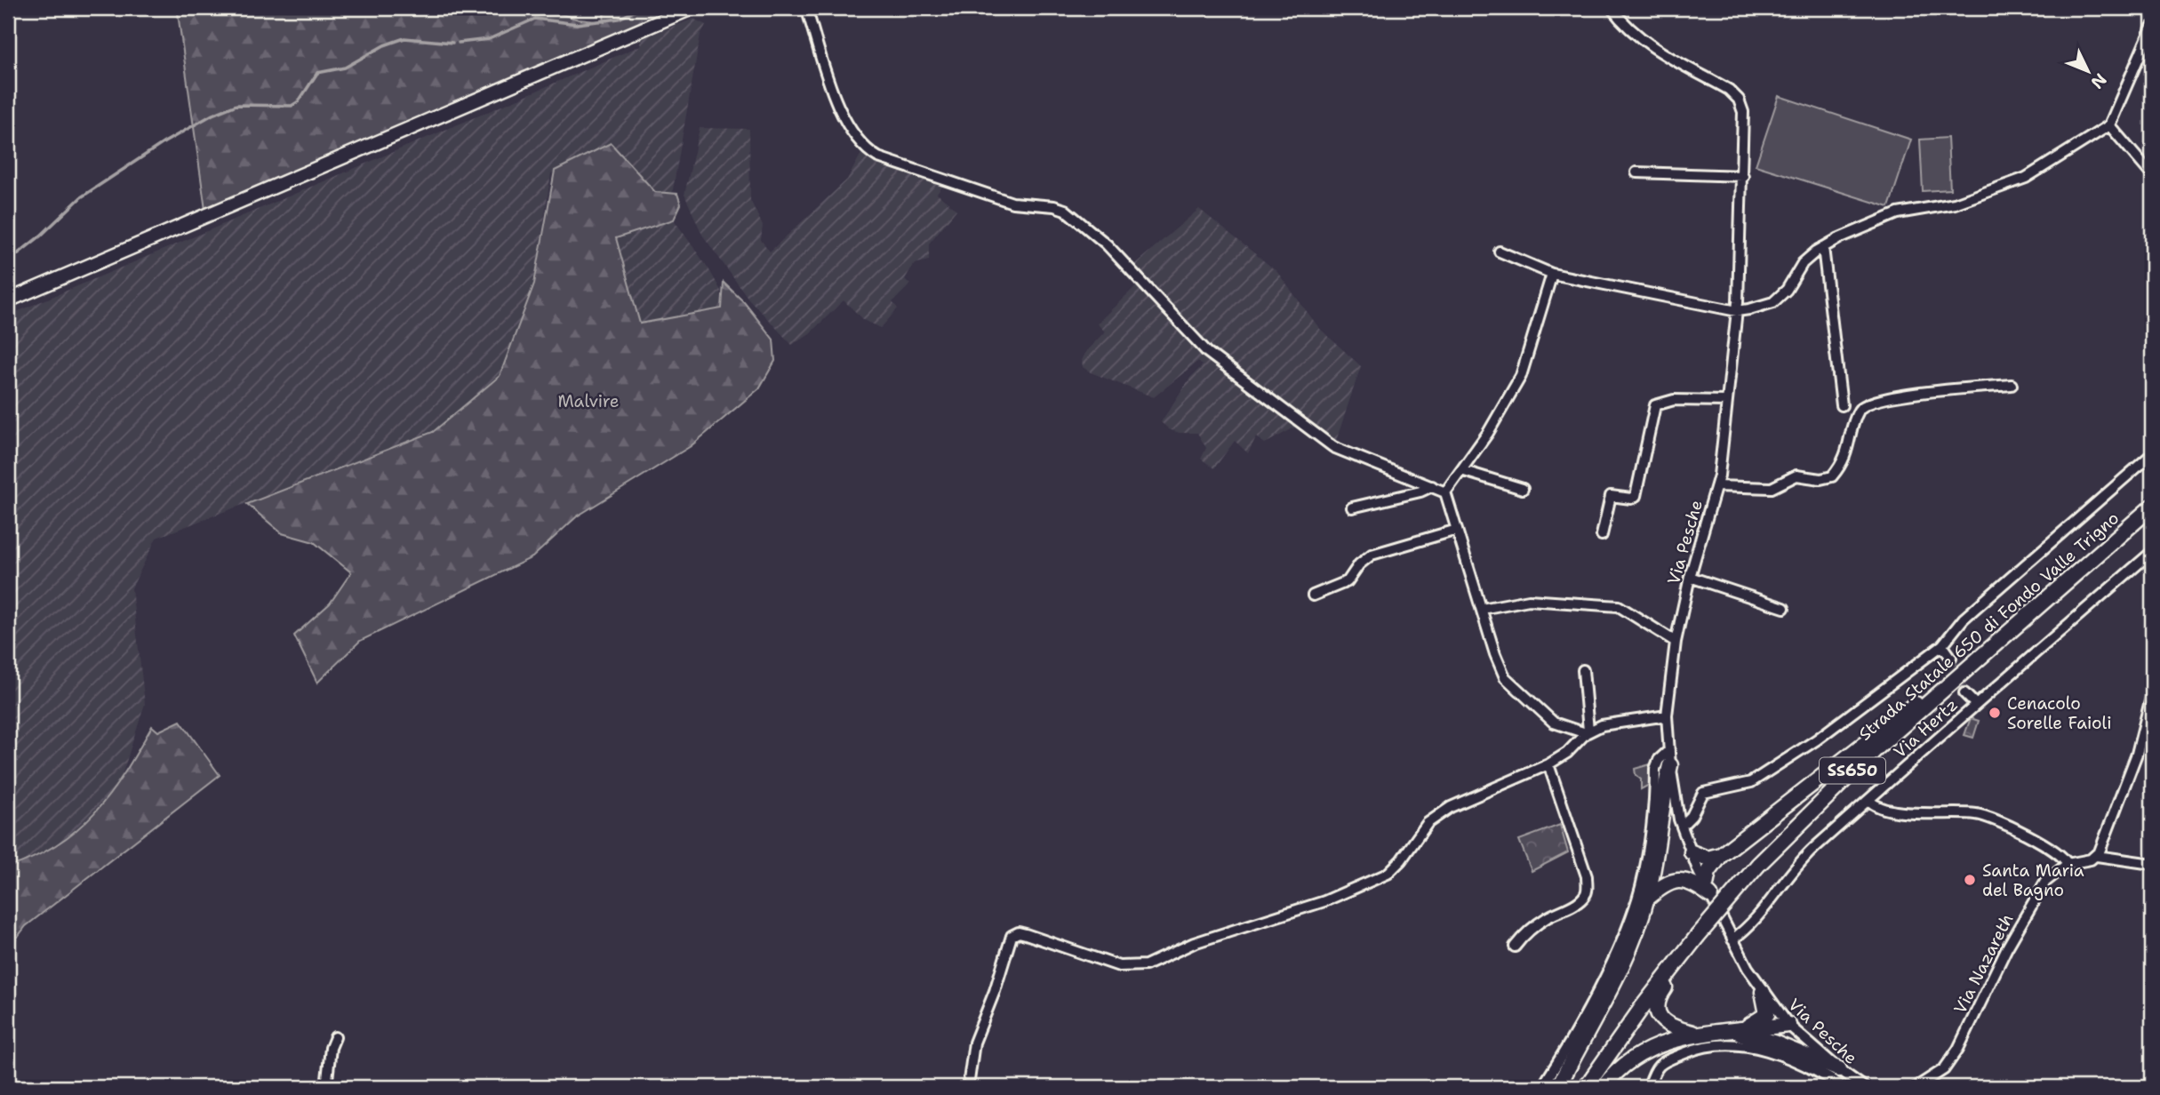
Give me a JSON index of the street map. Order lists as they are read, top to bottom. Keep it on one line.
{"streets":{"highway":["Strada Statale 650 di Fondo Valle Trigno","SS650"],"street":["Via Pesche","Via Hertz","Via Nazareth"]},"crossings":[["Via Pesche","Via Hertz"]],"parks":["Malvire"],"places":["Cenacolo Sorelle Faioli","Santa Maria del Bagno"],"north":"bottom right"}
